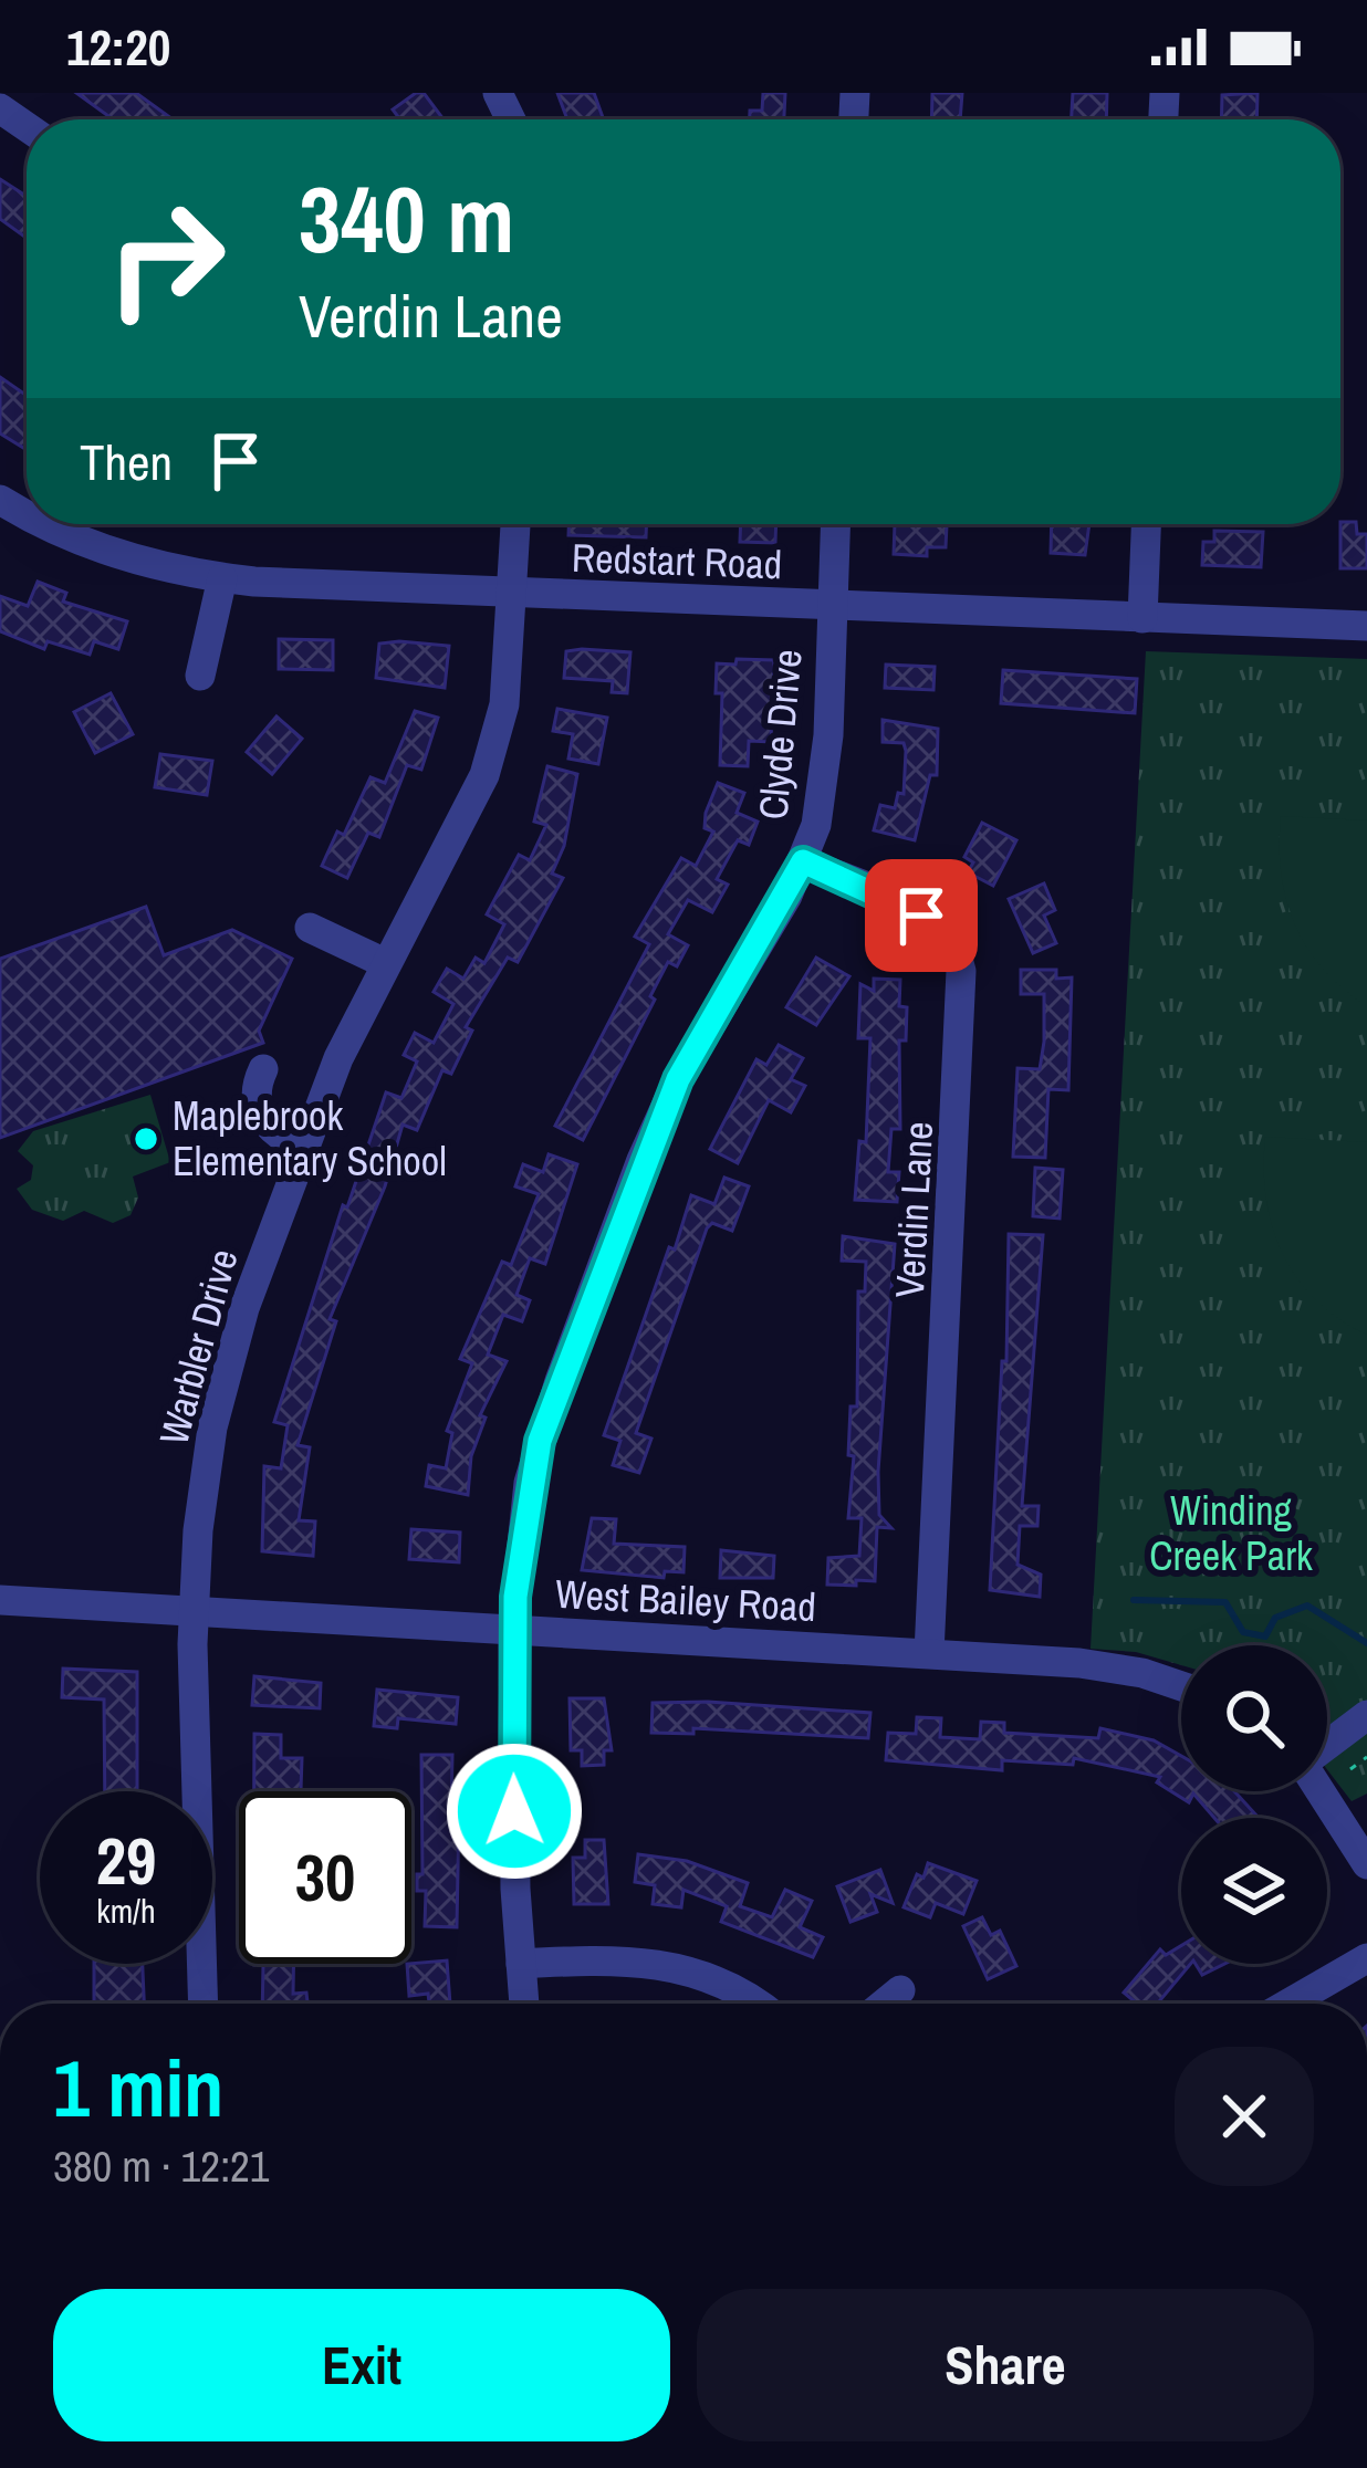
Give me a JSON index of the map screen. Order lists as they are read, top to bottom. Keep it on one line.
{"streets":{"street":["Redstart Road","Clyde Drive","Verdin Lane","Warbler Drive","West Bailey Road"]},"crossings":[["Redstart Road","Clyde Drive"],["Redstart Road","Warbler Drive"],["Clyde Drive","Verdin Lane"],["Clyde Drive","West Bailey Road"],["Verdin Lane","West Bailey Road"],["Warbler Drive","West Bailey Road"]],"parks":["Winding Creek Park"],"places":["Maplebrook Elementary School"],"page":{"status":"12:20","turn":["340 m","Verdin Lane"],"then":"Then","speed":"29 km/h","limit":"30","heading":["1 min","380 m · 12:21"],"buttons":["Exit","Share"]}}
